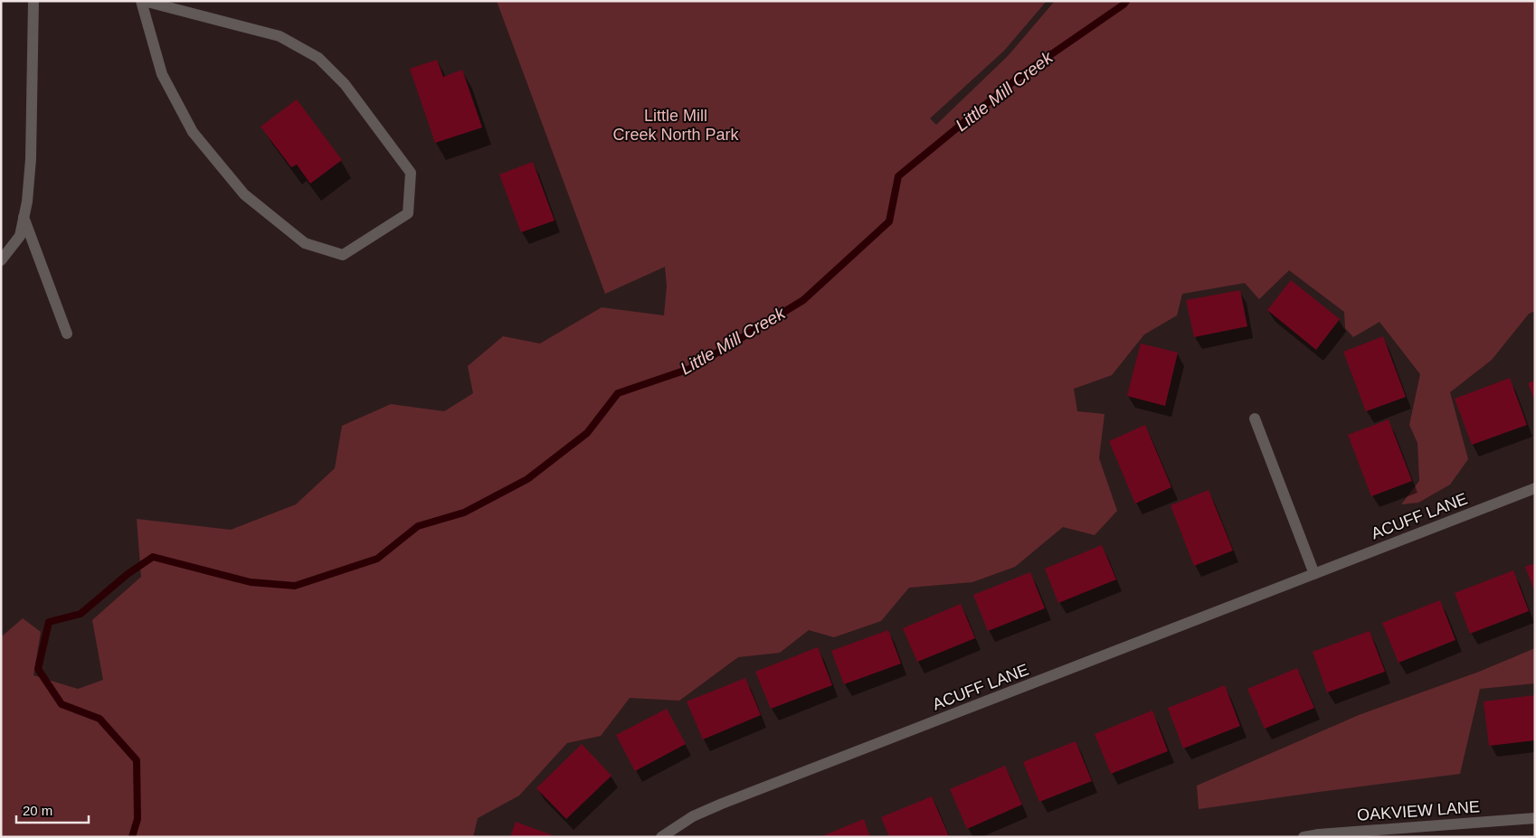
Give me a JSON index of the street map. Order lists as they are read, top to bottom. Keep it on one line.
{"streets":{"street":["ACUFF LANE","OAKVIEW LANE"]},"water":["Little Mill Creek"],"parks":["Little Mill Creek North Park"],"scale_bar":"20 m"}
